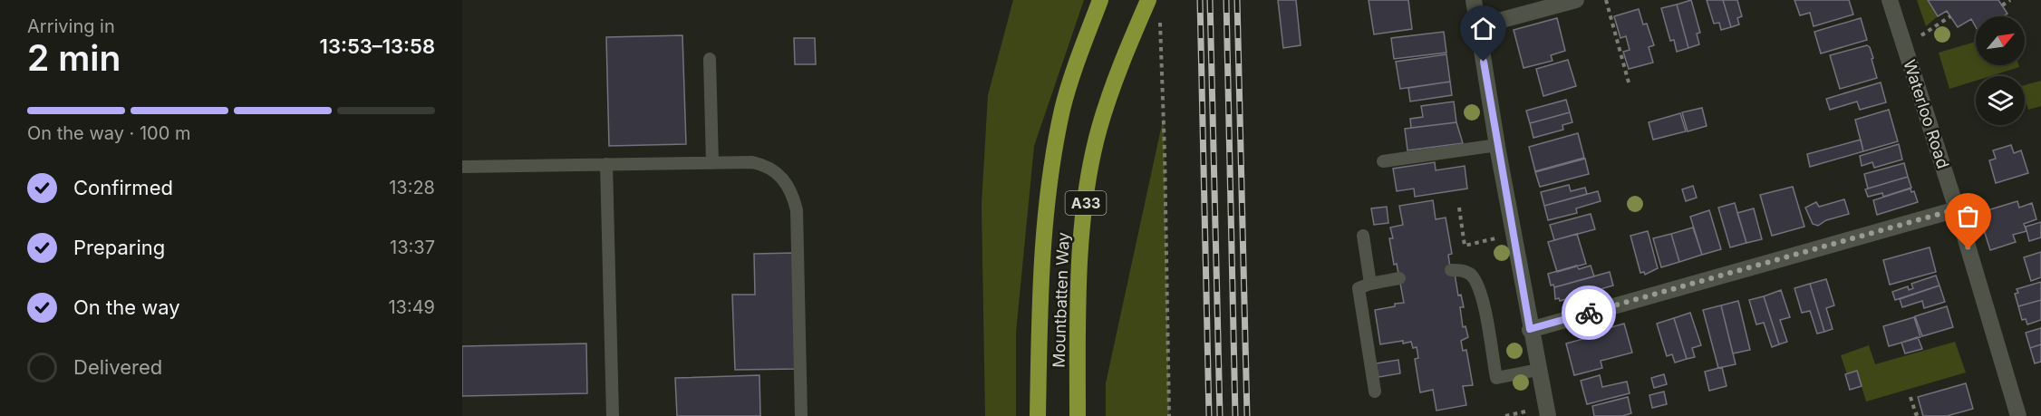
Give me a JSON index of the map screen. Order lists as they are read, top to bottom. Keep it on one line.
{"streets":{"highway":["A33","Mountbatten Way"],"street":["Waterloo Road"]},"north":"top right","page":{"heading":["2 min","Arriving in","13:53–13:58"],"bar":"On the way · 100 m","list":[["Confirmed","13:28"],["Preparing","13:37"],["On the way","13:49"],"Delivered"]}}
